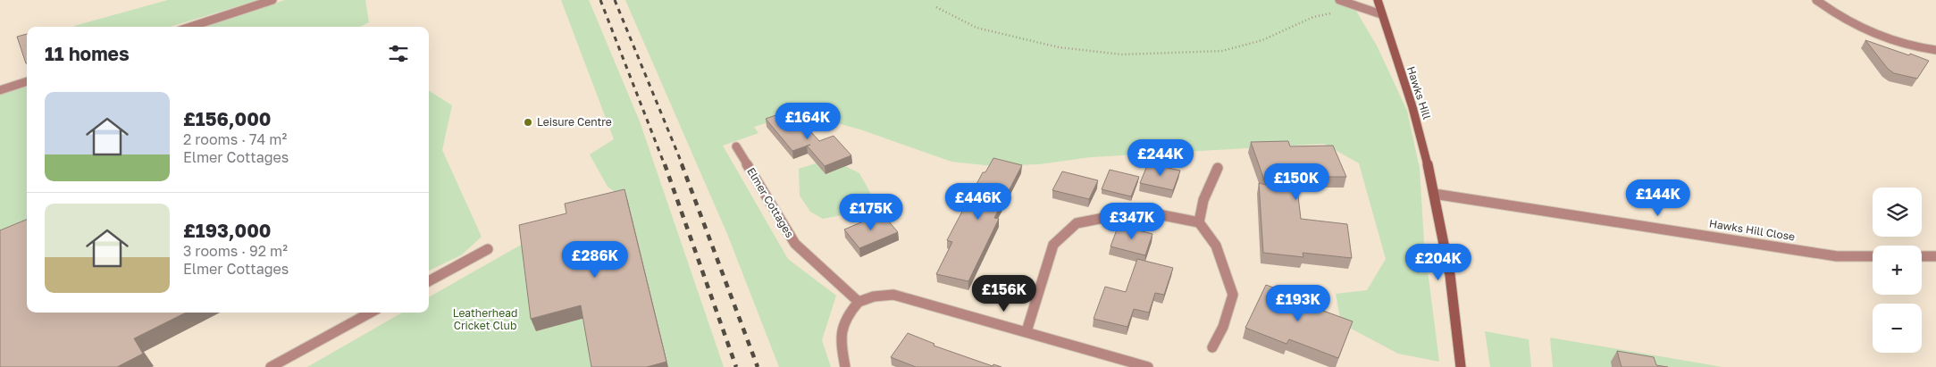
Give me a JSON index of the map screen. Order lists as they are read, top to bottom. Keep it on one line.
{"streets":{"main road":["Hawks Hill"],"street":["Elmer Cottages","Hawks Hill Close"]},"crossings":[["Hawks Hill","Hawks Hill Close"]],"parks":["Leatherhead Cricket Club"],"places":["Leisure Centre"],"page":{"heading":"11 homes","list":[{"name":"£156,000","note":"2 rooms · 74 m² · Elmer Cottages"},{"name":"£193,000","note":"3 rooms · 92 m² · Elmer Cottages"}],"price":["£164K","£244K","£150K","£144K","£446K","£175K","£347K","£286K","£204K","£156K","£193K"],"map_buttons":["+","−"]}}
